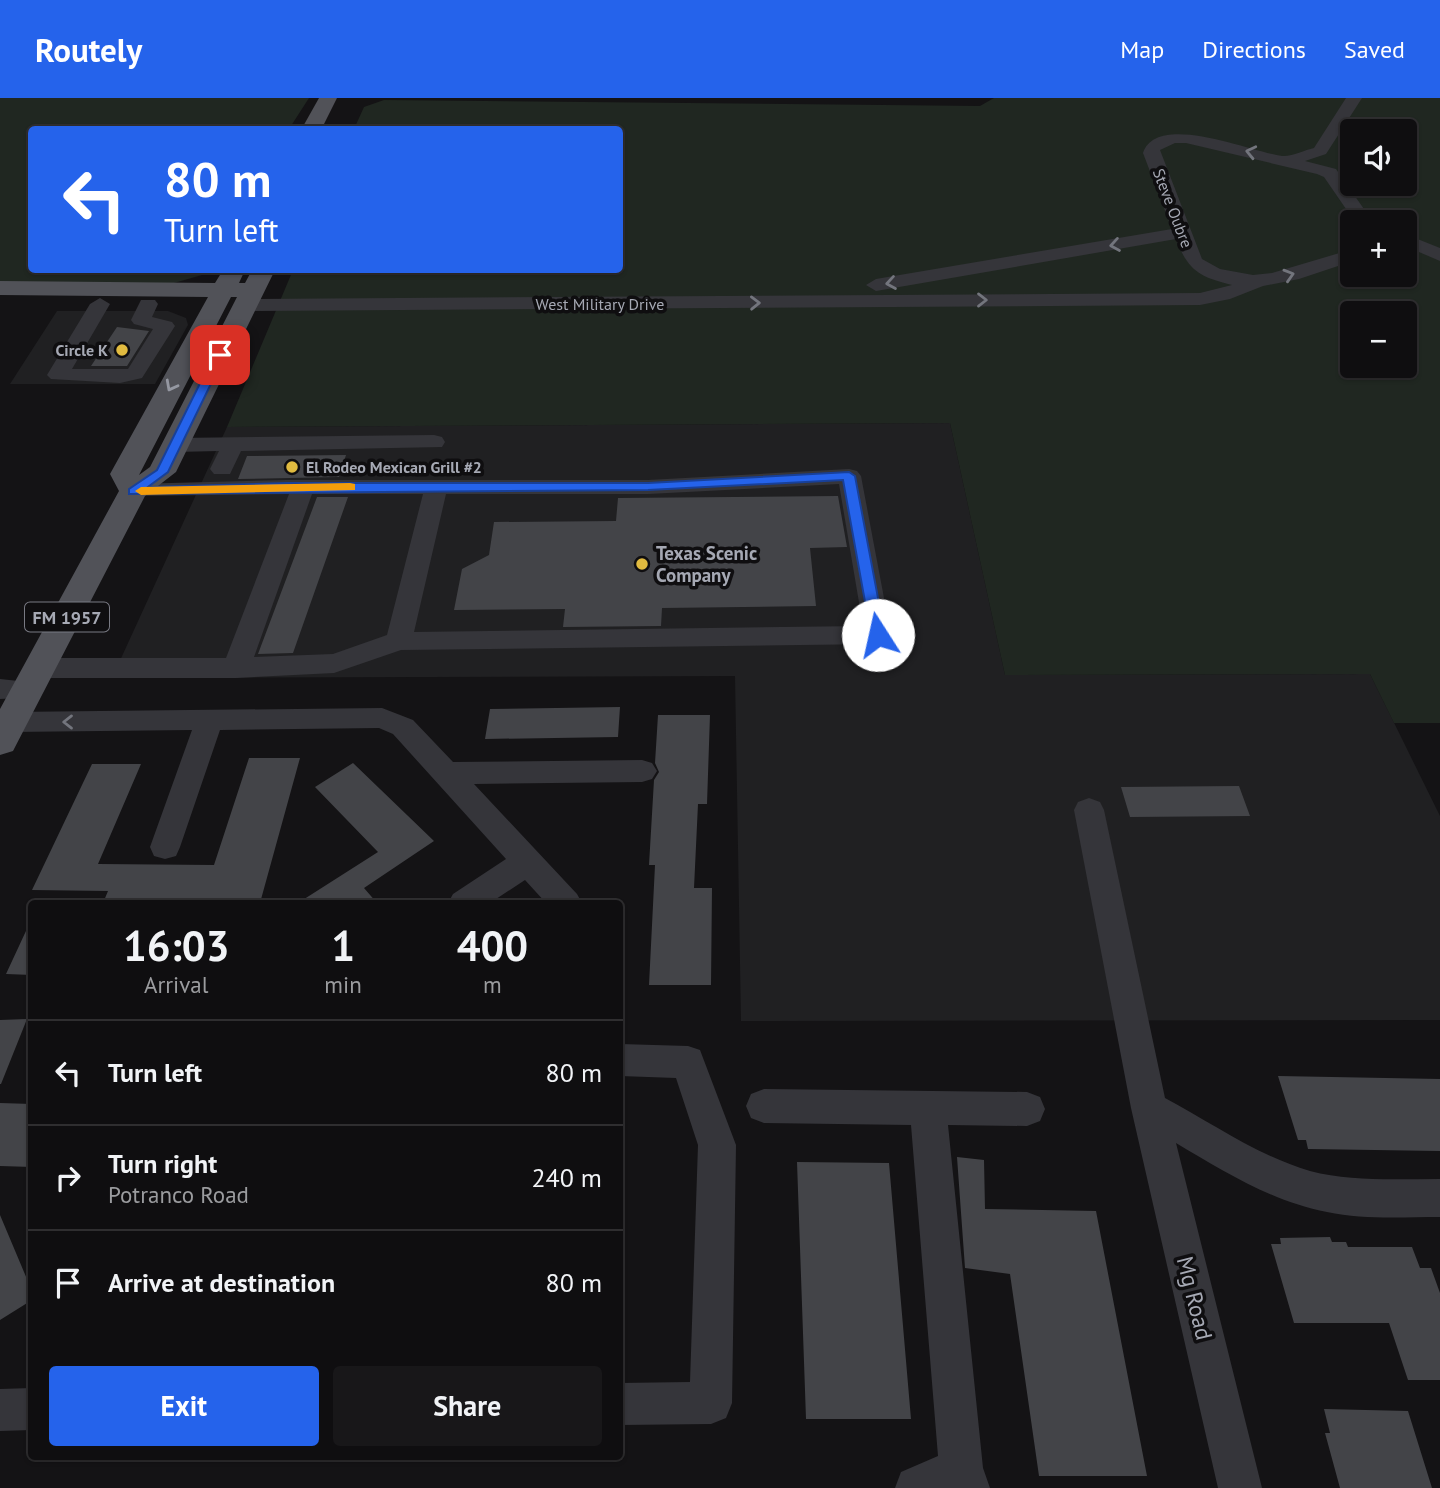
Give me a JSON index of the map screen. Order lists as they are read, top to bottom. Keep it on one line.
{"streets":{"main road":["West Military Drive","FM 1957"],"street":["Steve Oubre","Mg Road"]},"crossings":[["Steve Oubre","West Military Drive"],["West Military Drive","FM 1957"]],"places":["Circle K","El Rodeo Mexican Grill #2","Texas Scenic Company"],"page":{"header":"Routely","nav":["Map","Directions","Saved"],"map_buttons":["+","−"],"turn":["80 m","Turn left"],"eta":["16:03","Arrival","1","min","400","m"],"list":[{"name":"Turn left","value":"80 m"},{"name":"Turn right","note":"Potranco Road","value":"240 m"},{"name":"Arrive at destination","value":"80 m"}],"buttons":["Exit","Share"]}}
